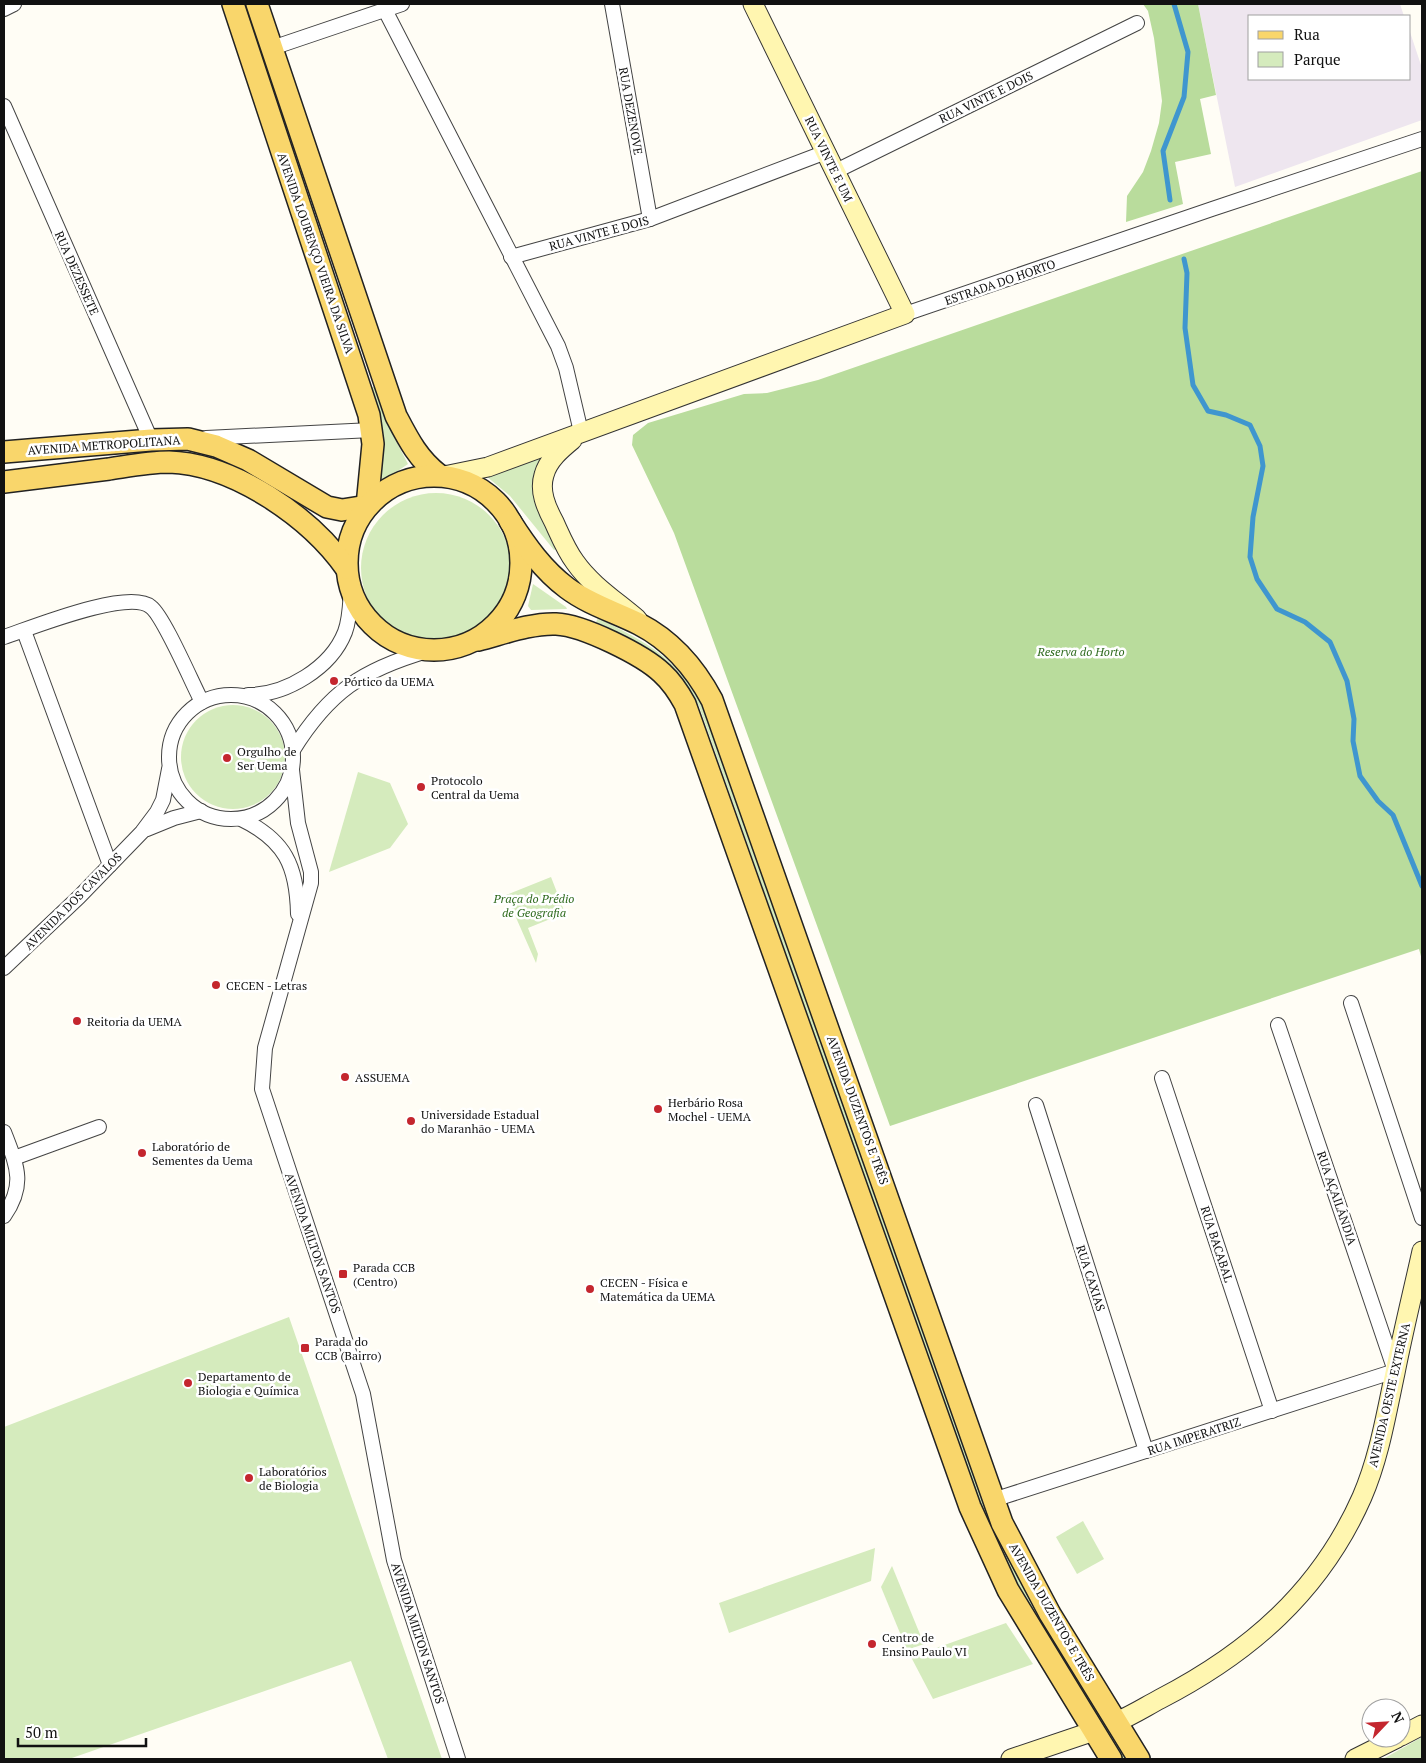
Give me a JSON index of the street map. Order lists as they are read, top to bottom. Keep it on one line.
{"streets":{"main road":["AVENIDA LOURENÇO VIEIRA DA SILVA","AVENIDA METROPOLITANA","AVENIDA DUZENTOS E TRÊS"],"street":["RUA VINTE E DOIS","RUA DEZENOVE","RUA VINTE E UM","RUA DEZESSETE","ESTRADA DO HORTO","AVENIDA DOS CAVALOS","RUA AÇAILÂNDIA","AVENIDA MILTON SANTOS","RUA BACABAL","RUA CAXIAS","AVENIDA OESTE EXTERNA","RUA IMPERATRIZ"]},"crossings":[["RUA VINTE E DOIS","RUA DEZENOVE"],["RUA VINTE E DOIS","RUA VINTE E UM"],["RUA VINTE E UM","ESTRADA DO HORTO"],["AVENIDA LOURENÇO VIEIRA DA SILVA","ESTRADA DO HORTO"],["AVENIDA LOURENÇO VIEIRA DA SILVA","AVENIDA METROPOLITANA"],["AVENIDA LOURENÇO VIEIRA DA SILVA","AVENIDA DUZENTOS E TRÊS"],["RUA DEZESSETE","AVENIDA METROPOLITANA"],["ESTRADA DO HORTO","AVENIDA METROPOLITANA"],["ESTRADA DO HORTO","AVENIDA DUZENTOS E TRÊS"],["AVENIDA METROPOLITANA","AVENIDA DUZENTOS E TRÊS"],["AVENIDA DOS CAVALOS","AVENIDA MILTON SANTOS"],["AVENIDA DUZENTOS E TRÊS","AVENIDA OESTE EXTERNA"],["AVENIDA DUZENTOS E TRÊS","RUA IMPERATRIZ"],["RUA AÇAILÂNDIA","AVENIDA OESTE EXTERNA"],["RUA AÇAILÂNDIA","RUA IMPERATRIZ"],["RUA BACABAL","RUA IMPERATRIZ"],["RUA CAXIAS","RUA IMPERATRIZ"],["AVENIDA OESTE EXTERNA","RUA IMPERATRIZ"]],"parks":["Reserva do Horto","Praça do Prédio de Geografia"],"places":{"other":["Pórtico da UEMA","Orgulho de Ser Uema","Protocolo Central da Uema","CECEN - Letras","Reitoria da UEMA","ASSUEMA","Herbário Rosa Mochel - UEMA","Universidade Estadual do Maranhão - UEMA","Laboratório de Sementes da Uema","CECEN - Física e Matemática da UEMA","Departamento de Biologia e Química","Laboratórios de Biologia","Centro de Ensino Paulo VI"],"transit":["Parada CCB (Centro)","Parada do CCB (Bairro)"]},"legend":["Rua","Parque"],"scale_bar":"50 m","north":"top right"}
